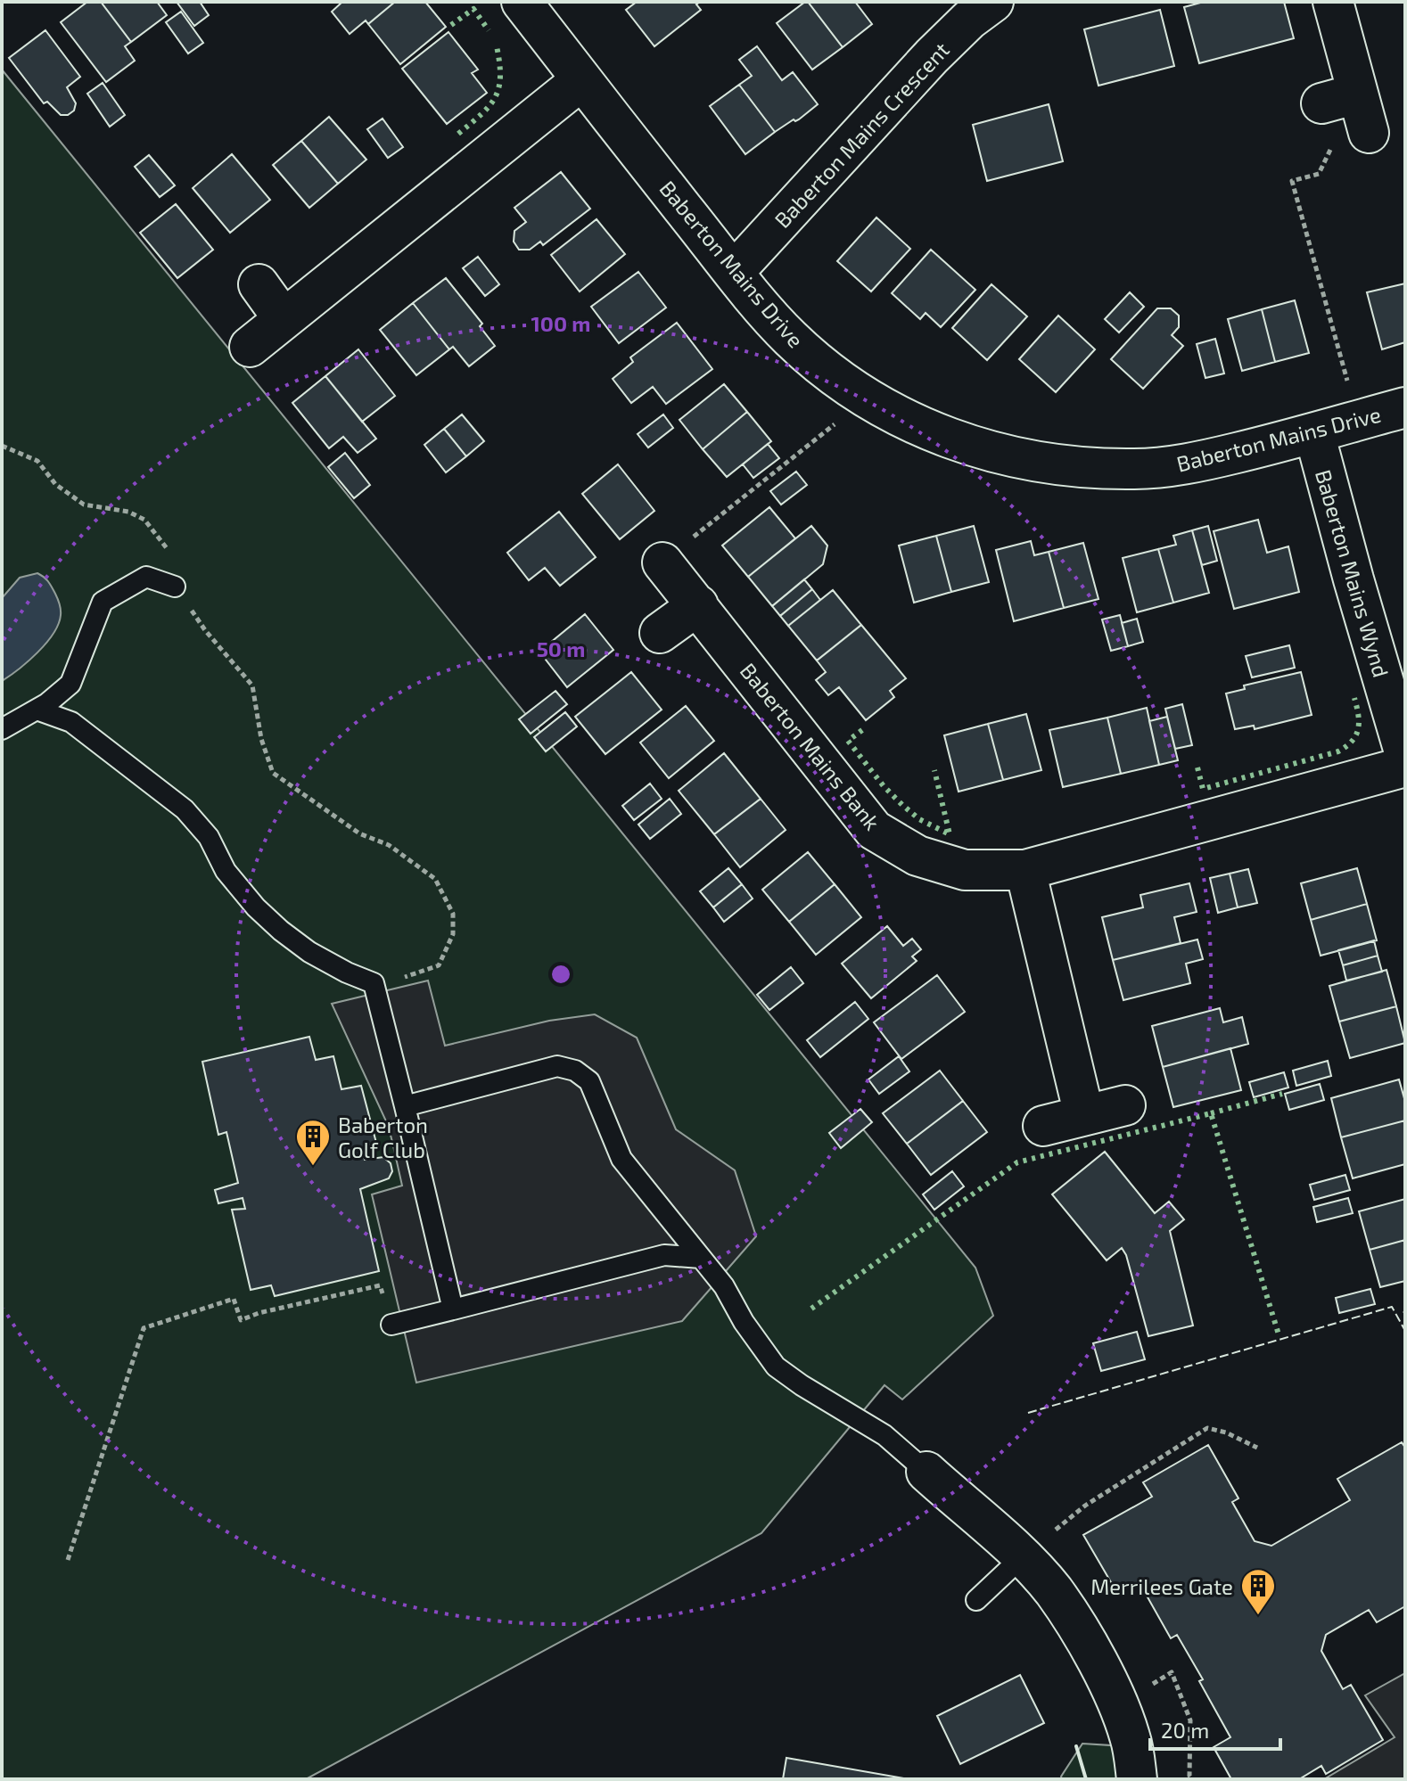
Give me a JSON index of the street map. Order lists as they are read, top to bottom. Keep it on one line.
{"streets":{"street":["Baberton Mains Crescent","Baberton Mains Drive","Baberton Mains Wynd","Baberton Mains Bank"]},"crossings":[["Baberton Mains Crescent","Baberton Mains Drive"],["Baberton Mains Drive","Baberton Mains Wynd"]],"places":{"building":["Baberton Golf Club","Merrilees Gate"]},"scale_bar":"20 m","rings":["100 m","50 m"]}
